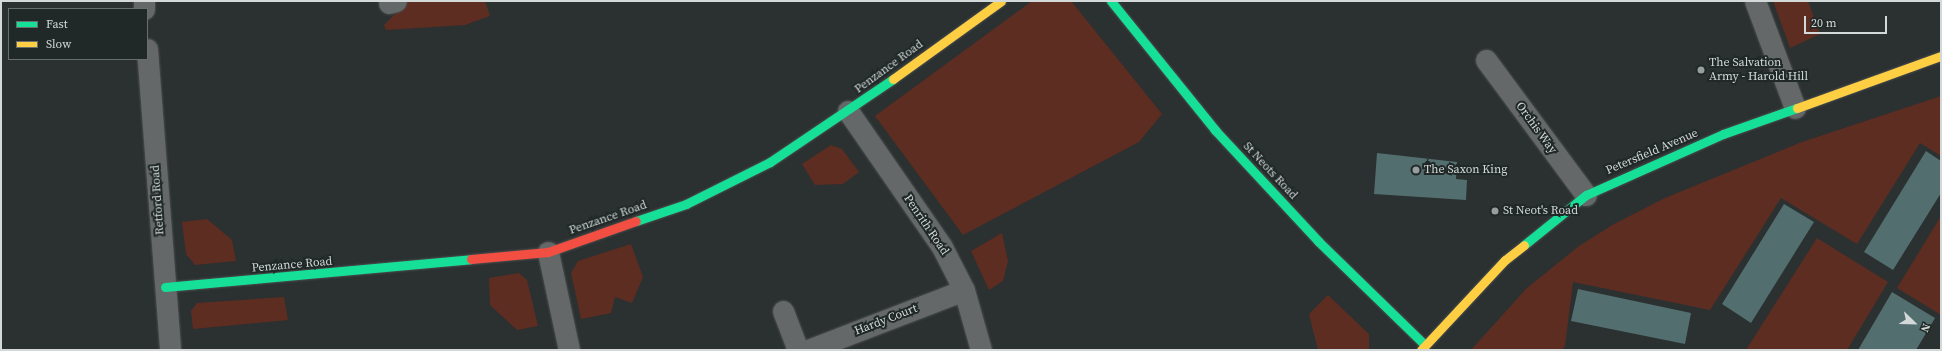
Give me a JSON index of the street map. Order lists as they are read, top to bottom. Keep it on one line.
{"streets":{"street":["Penzance Road","Orchis Way","Petersfield Avenue","St Neots Road","Retford Road","Penrith Road","Hardy Court"]},"crossings":[["Penzance Road","Retford Road"],["Penzance Road","Penrith Road"],["Orchis Way","Petersfield Avenue"],["Petersfield Avenue","St Neots Road"],["Penrith Road","Hardy Court"]],"places":["The Salvation Army - Harold Hill","The Saxon King","St Neot's Road"],"legend":["Fast","Slow"],"scale_bar":"20 m","north":"bottom right"}
